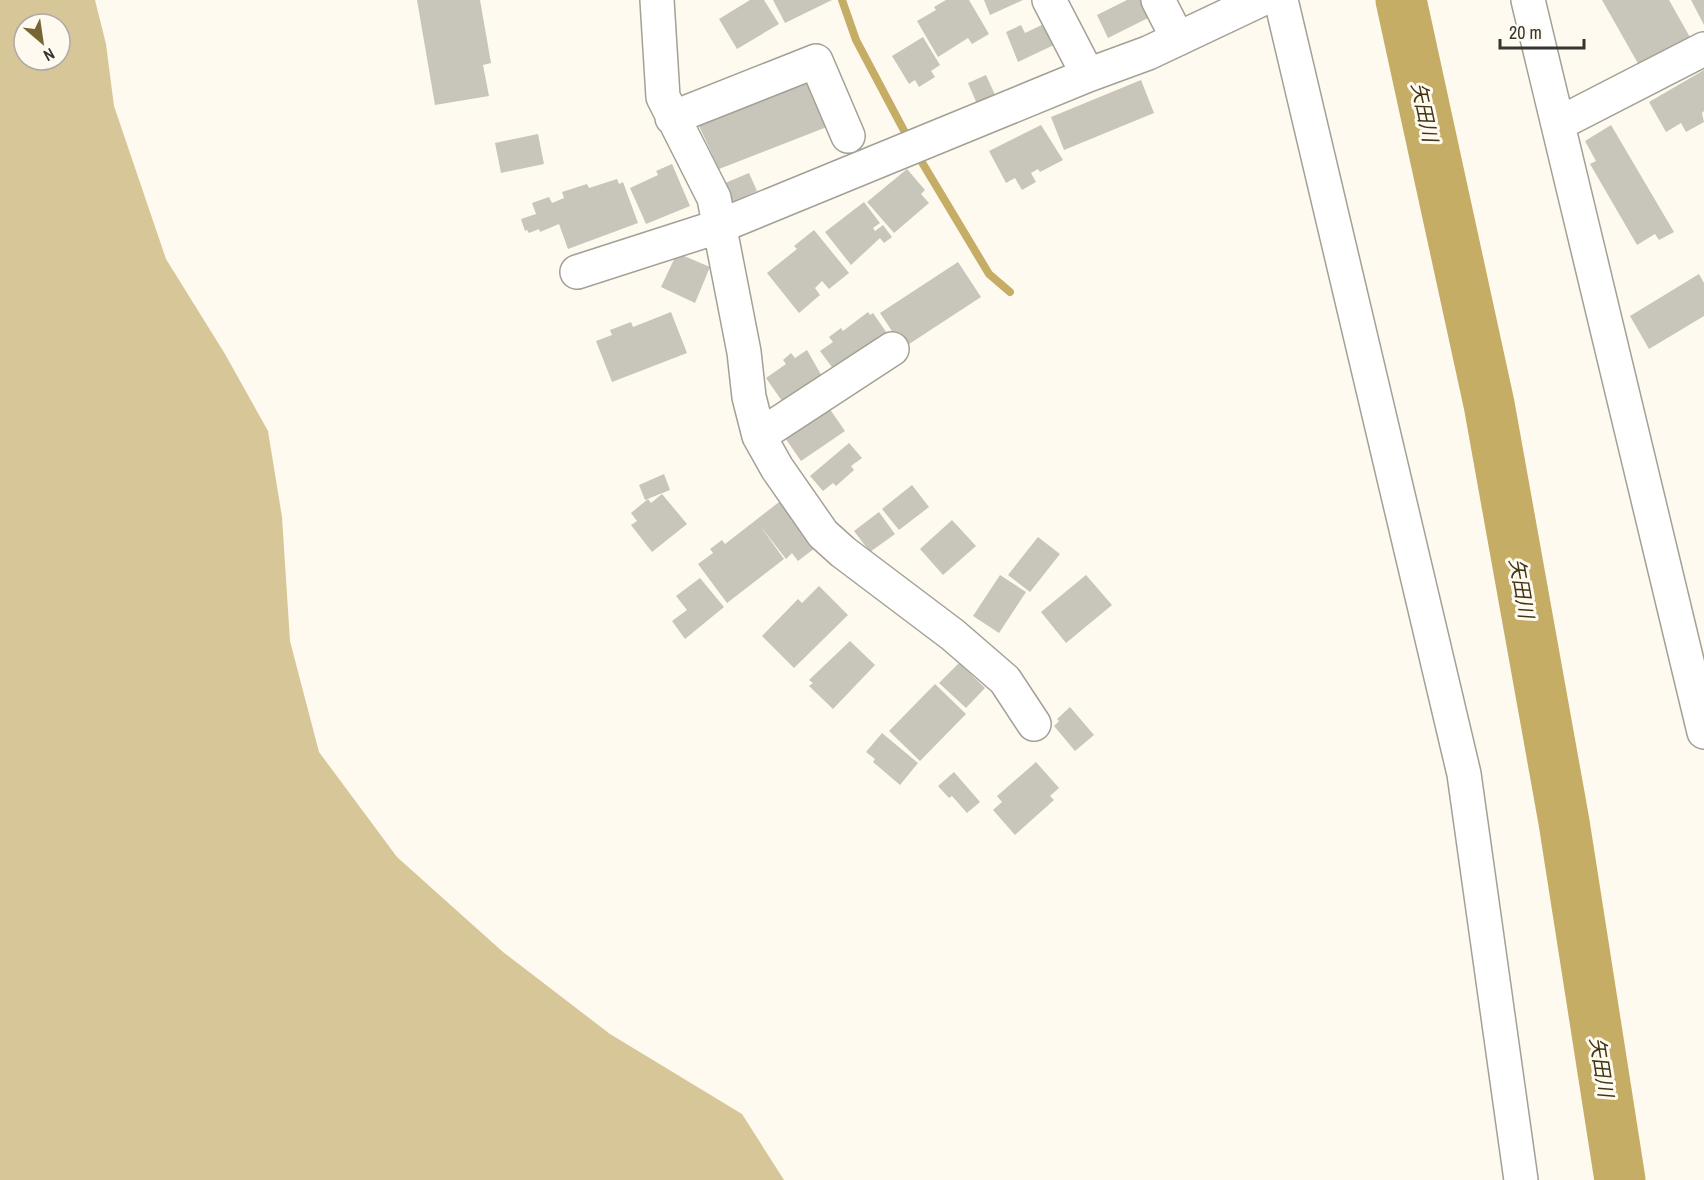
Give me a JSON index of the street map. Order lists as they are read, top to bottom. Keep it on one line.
{"water":["矢田川"],"scale_bar":"20 m","north":"bottom right"}
